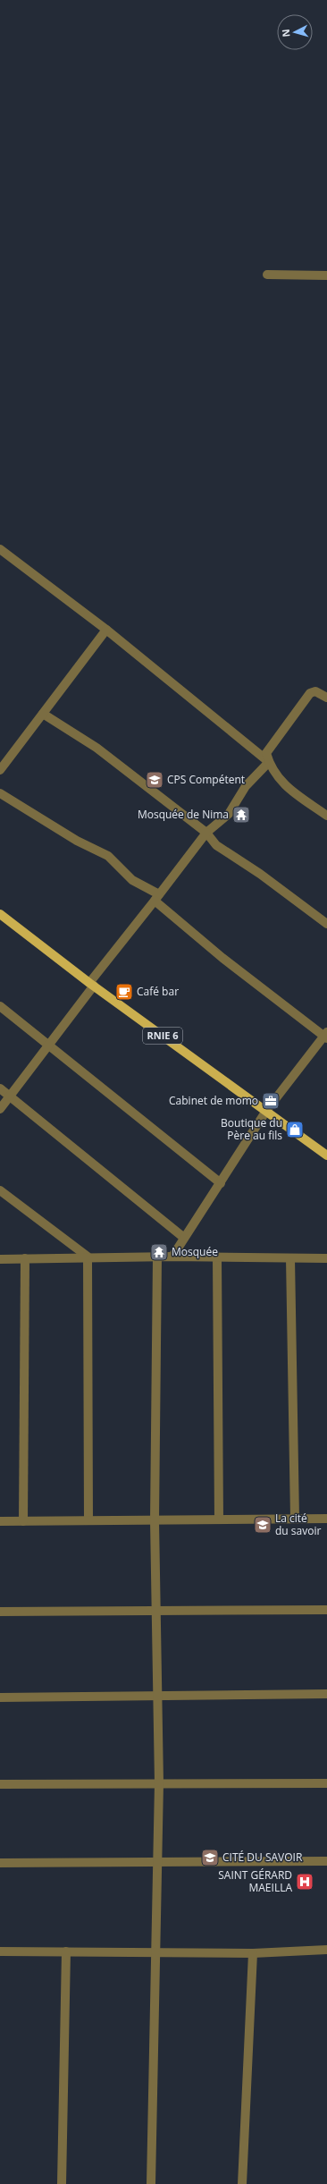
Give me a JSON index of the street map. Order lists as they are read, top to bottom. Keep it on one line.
{"streets":{"main road":["RNIE 6"]},"places":{"school or university":["CPS Compétent","La cité du savoir","CITÉ DU SAVOIR"],"temple":["Mosquée de Nima","Mosquée"],"cafe":["Café bar"],"office":["Cabinet de momo"],"shop":["Boutique du Père au fils"],"hospital":["SAINT GÉRARD MAEILLA"]},"north":"left"}
